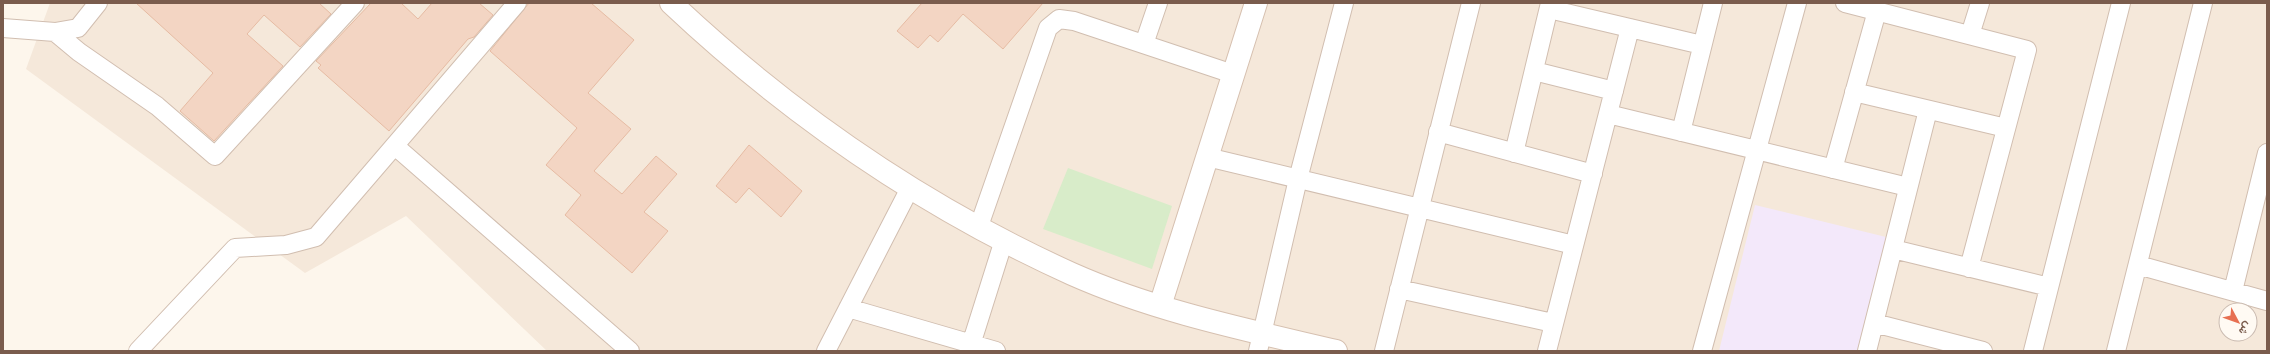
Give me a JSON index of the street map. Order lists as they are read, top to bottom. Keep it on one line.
{"north":"bottom right"}
